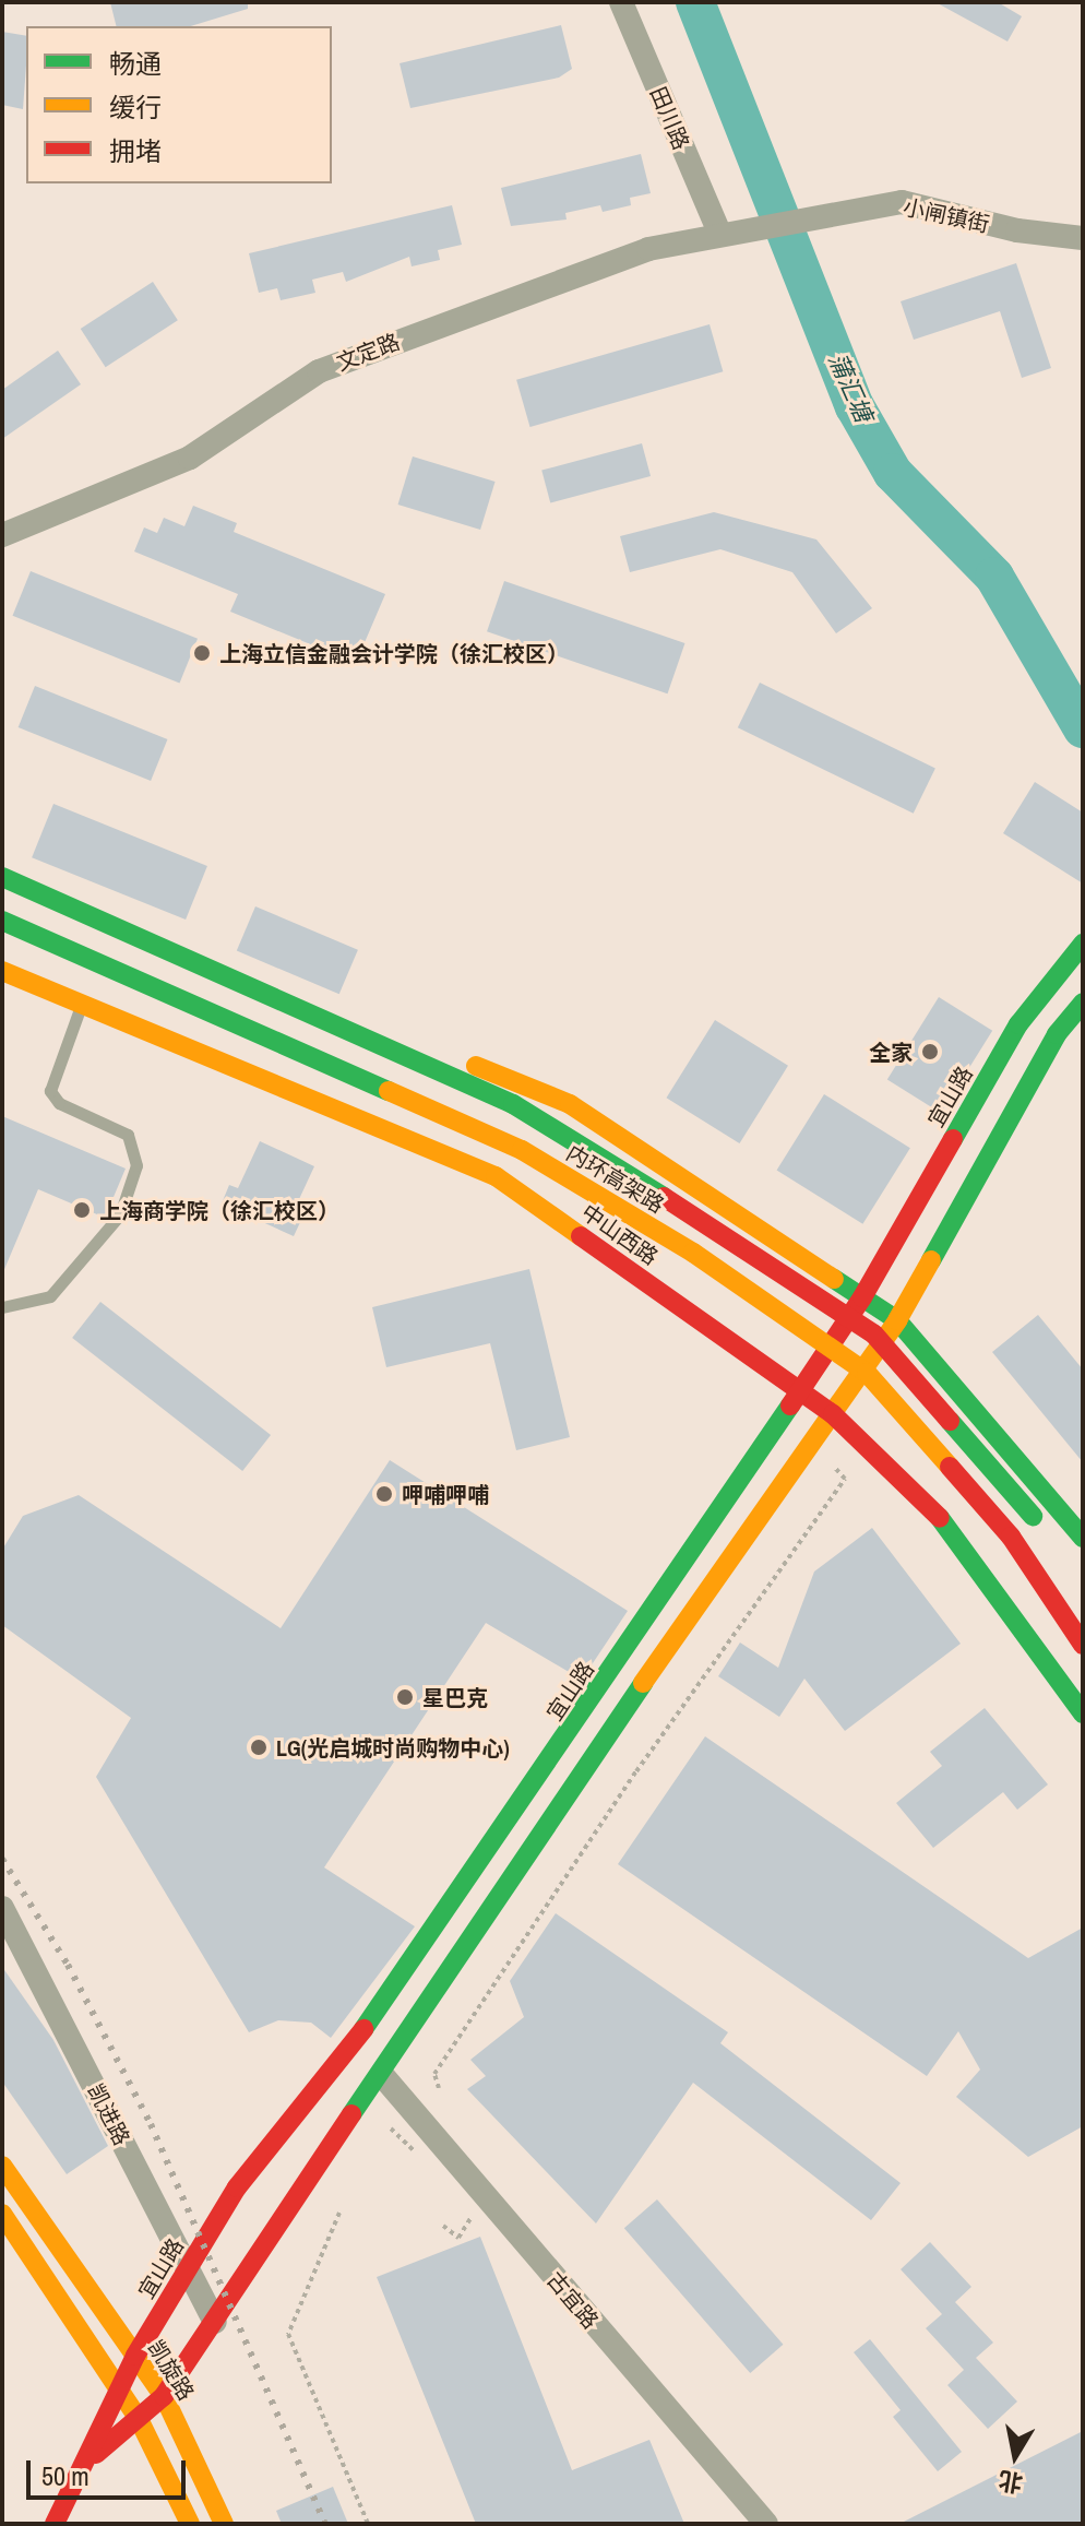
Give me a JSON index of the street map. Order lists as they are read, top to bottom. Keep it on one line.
{"streets":{"main road":["宜山路","内环高架路","中山西路","凯旋路"],"street":["田川路","小闸镇街","文定路","凯进路","古宜路"]},"crossings":[["田川路","文定路"],["小闸镇街","文定路"],["宜山路","中山西路"],["宜山路","凯进路"],["宜山路","古宜路"],["宜山路","凯旋路"]],"water":["蒲汇塘"],"places":["上海立信金融会计学院（徐汇校区）","全家","上海商学院（徐汇校区）","呷哺呷哺","星巴克","LG(光启城时尚购物中心)"],"legend":["畅通","缓行","拥堵"],"scale_bar":"50 m","north":"bottom"}
